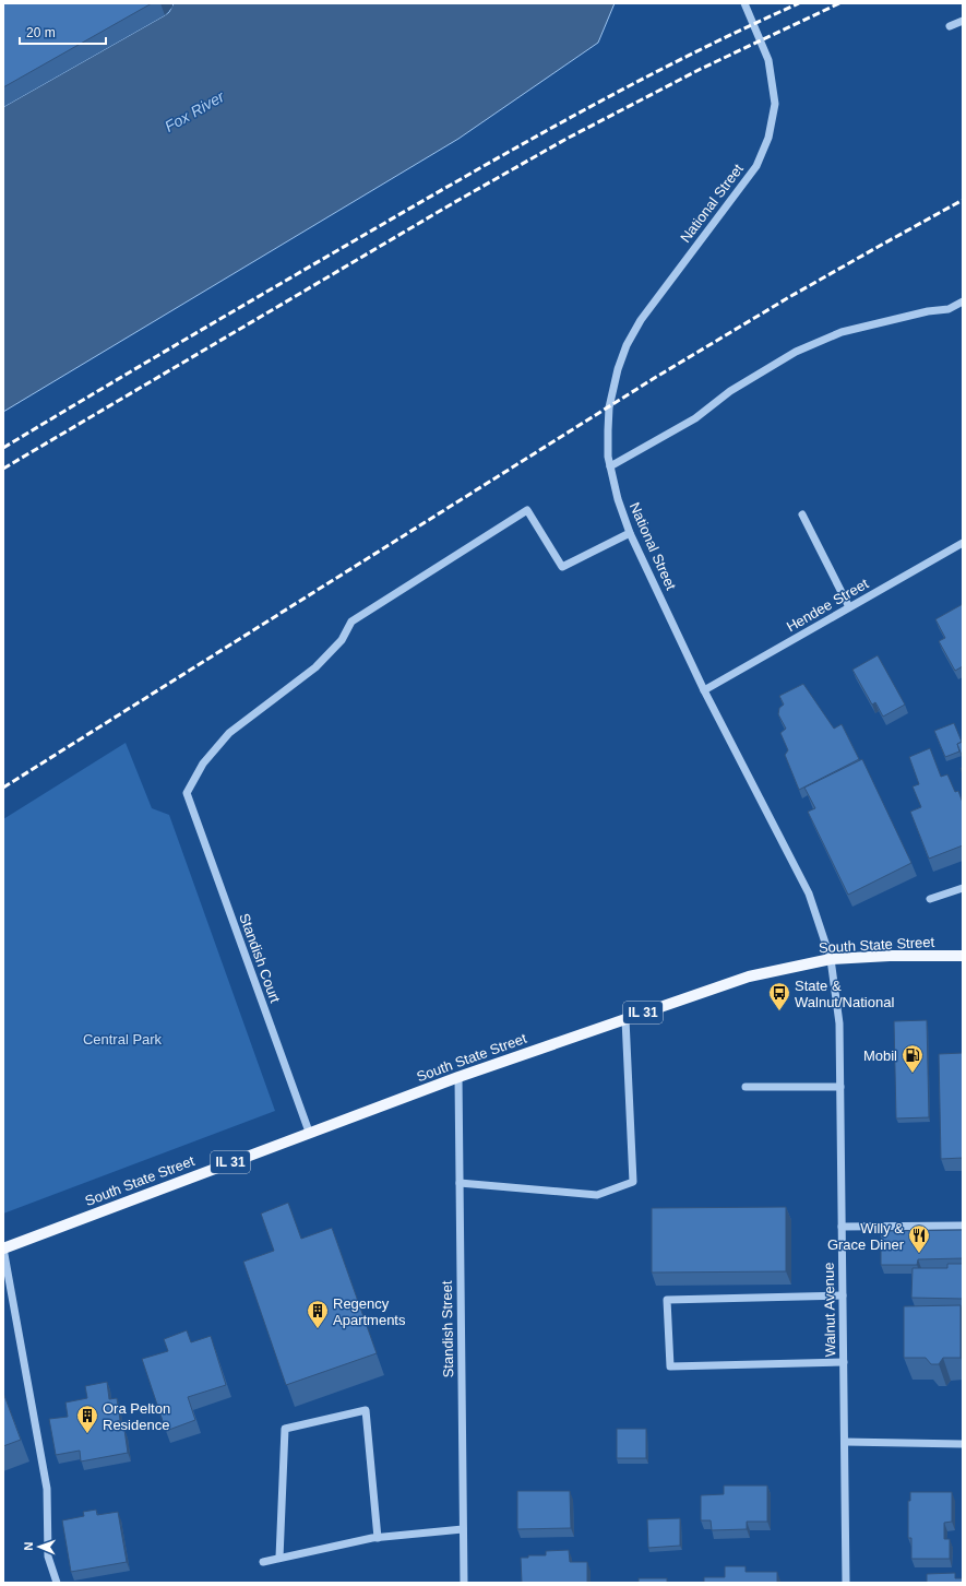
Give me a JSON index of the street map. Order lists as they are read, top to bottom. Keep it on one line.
{"streets":{"main road":["South State Street","IL 31"],"street":["National Street","Hendee Street","Standish Court","Walnut Avenue","Standish Street"]},"crossings":[["National Street","Hendee Street"],["National Street","South State Street"],["National Street","Standish Court"],["National Street","Walnut Avenue"],["South State Street","Standish Court"],["South State Street","Walnut Avenue"],["South State Street","Standish Street"]],"water":["Fox River"],"parks":["Central Park"],"places":{"bus stop":["State & Walnut/National"],"fuel station":["Mobil"],"restaurant":["Willy & Grace Diner"],"building":["Regency Apartments","Ora Pelton Residence"]},"scale_bar":"20 m","north":"left"}
